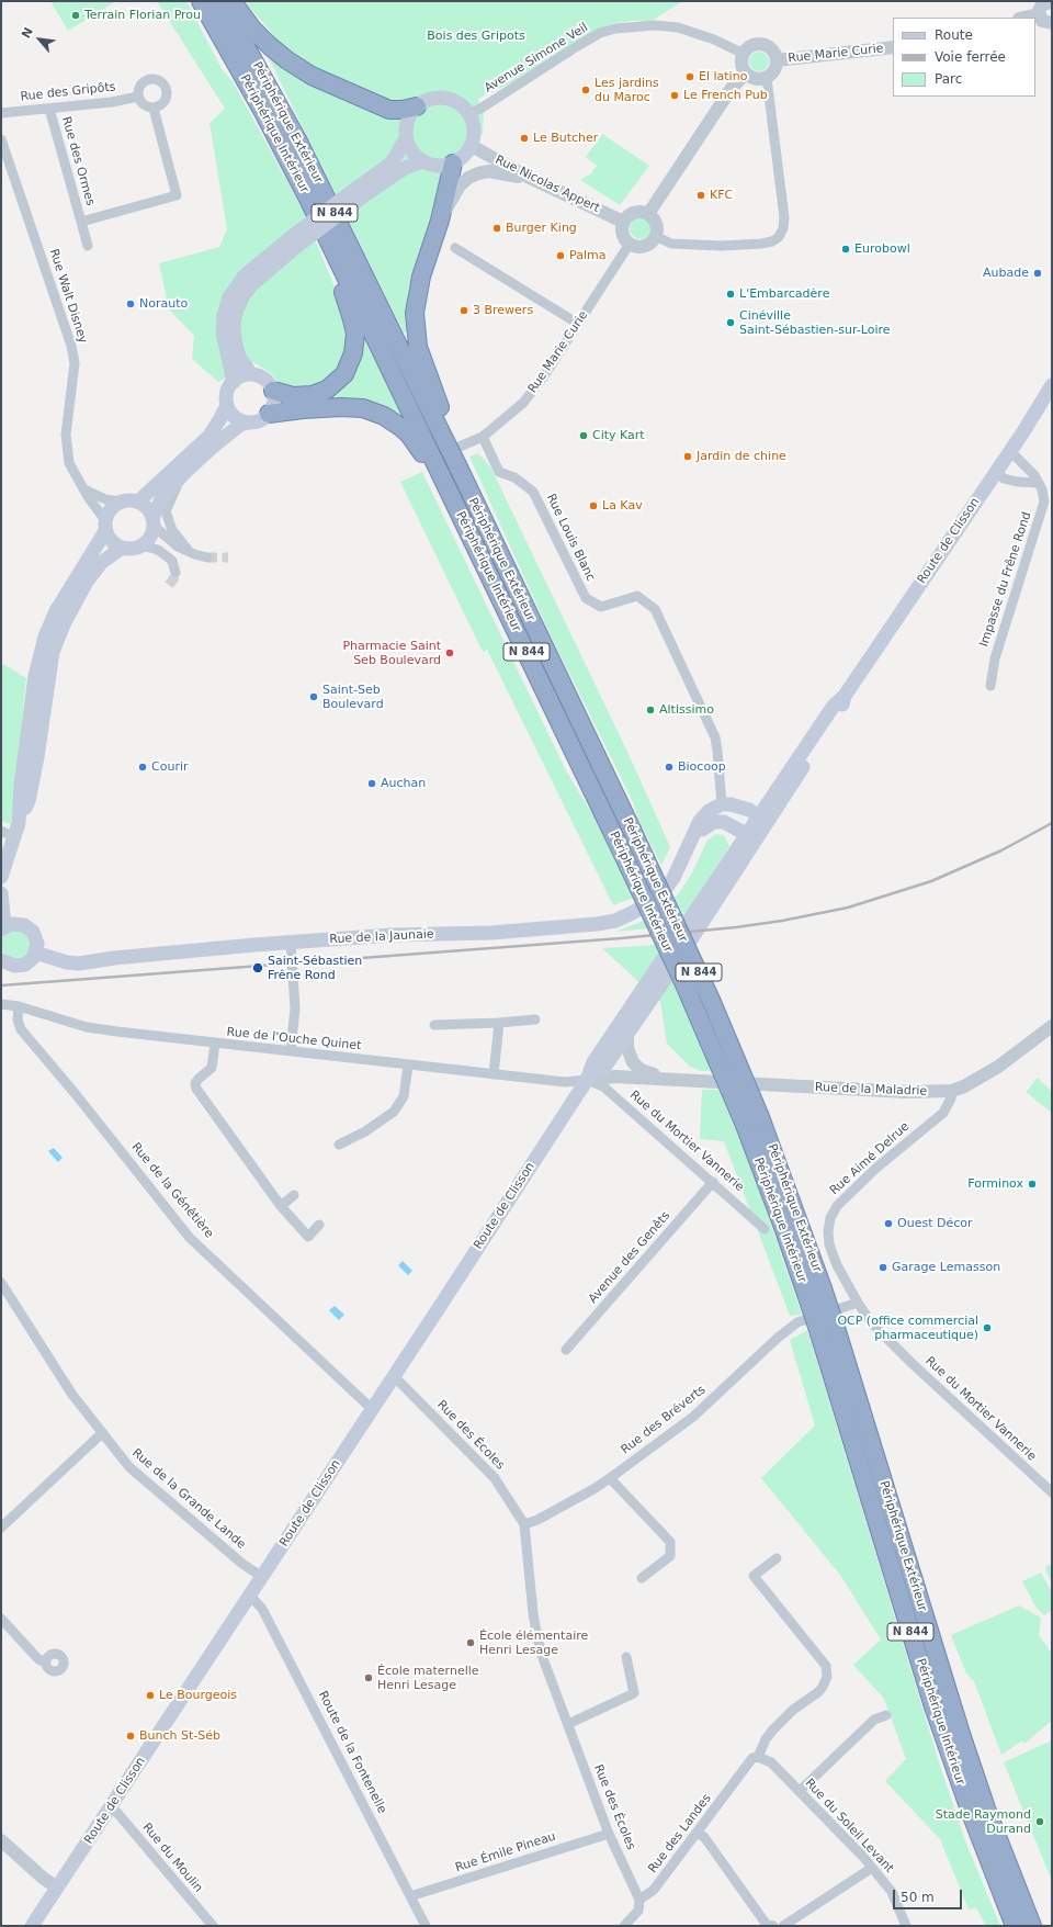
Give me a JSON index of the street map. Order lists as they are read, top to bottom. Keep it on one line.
{"streets":{"highway":["Périphérique Extérieur","Périphérique Intérieur","N 844"],"main road":["Route de Clisson","Rue de la Jaunaie"],"street":["Rue Marie Curie","Avenue Simone Veil","Rue des Gripôts","Rue des Ormes","Rue Nicolas Appert","Rue Walt Disney","Rue Louis Blanc","Impasse du Frêne Rond","Rue de l'Ouche Quinet","Rue de la Maladrie","Rue du Mortier Vannerie","Rue Aimé Delrue","Rue de la Génêtière","Avenue des Genêts","Rue des Bréverts","Rue des Écoles","Rue de la Grande Lande","Route de la Fontenelle","Rue du Soleil Levant","Rue des Landes","Rue Émile Pineau","Rue du Moulin"]},"crossings":[["Rue Marie Curie","Avenue Simone Veil"],["Rue Marie Curie","Rue Nicolas Appert"],["Rue Marie Curie","Rue Louis Blanc"],["Avenue Simone Veil","Rue Nicolas Appert"],["Rue des Gripôts","Rue des Ormes"],["Périphérique Extérieur","Périphérique Intérieur"],["Rue Louis Blanc","Rue de la Jaunaie"],["Route de Clisson","Impasse du Frêne Rond"],["Route de Clisson","Rue de la Jaunaie"],["Route de Clisson","Rue de l'Ouche Quinet"],["Route de Clisson","Rue de la Maladrie"],["Route de Clisson","Rue du Mortier Vannerie"],["Route de Clisson","Rue de la Génêtière"],["Route de Clisson","Rue des Écoles"],["Route de Clisson","Rue de la Grande Lande"],["Route de Clisson","Route de la Fontenelle"],["Route de Clisson","Rue du Moulin"],["Rue de l'Ouche Quinet","Rue de la Maladrie"],["Rue de l'Ouche Quinet","Rue du Mortier Vannerie"],["Rue de l'Ouche Quinet","Rue de la Génêtière"],["Rue de la Maladrie","Rue du Mortier Vannerie"],["Rue de la Maladrie","Rue Aimé Delrue"],["Rue du Mortier Vannerie","Rue Aimé Delrue"],["Rue du Mortier Vannerie","Avenue des Genêts"],["Rue du Mortier Vannerie","Rue des Bréverts"],["Rue Aimé Delrue","Rue des Bréverts"],["Rue des Bréverts","Rue des Écoles"],["Rue des Écoles","Rue des Landes"],["Rue des Écoles","Rue Émile Pineau"],["Route de la Fontenelle","Rue Émile Pineau"],["Rue du Soleil Levant","Rue des Landes"]],"parks":["Bois des Gripots"],"places":["Terrain Florian Prou","El latino","Les jardins du Maroc","Le French Pub","Le Butcher","KFC","Burger King","Eurobowl","Palma","Aubade","L'Embarcadère","Norauto","3 Brewers","Cinéville Saint-Sébastien-sur-Loire","City Kart","Jardin de chine","La Kav","Pharmacie Saint Seb Boulevard","Saint-Seb Boulevard","Altissimo","Courir","Biocoop","Auchan","Saint-Sébastien Frêne Rond","Forminox","Ouest Décor","Garage Lemasson","OCP (office commercial pharmaceutique)","École élémentaire Henri Lesage","École maternelle Henri Lesage","Le Bourgeois","Bunch St-Séb","Stade Raymond Durand"],"legend":["Route","Voie ferrée","Parc"],"scale_bar":"50 m","north":"top left"}
